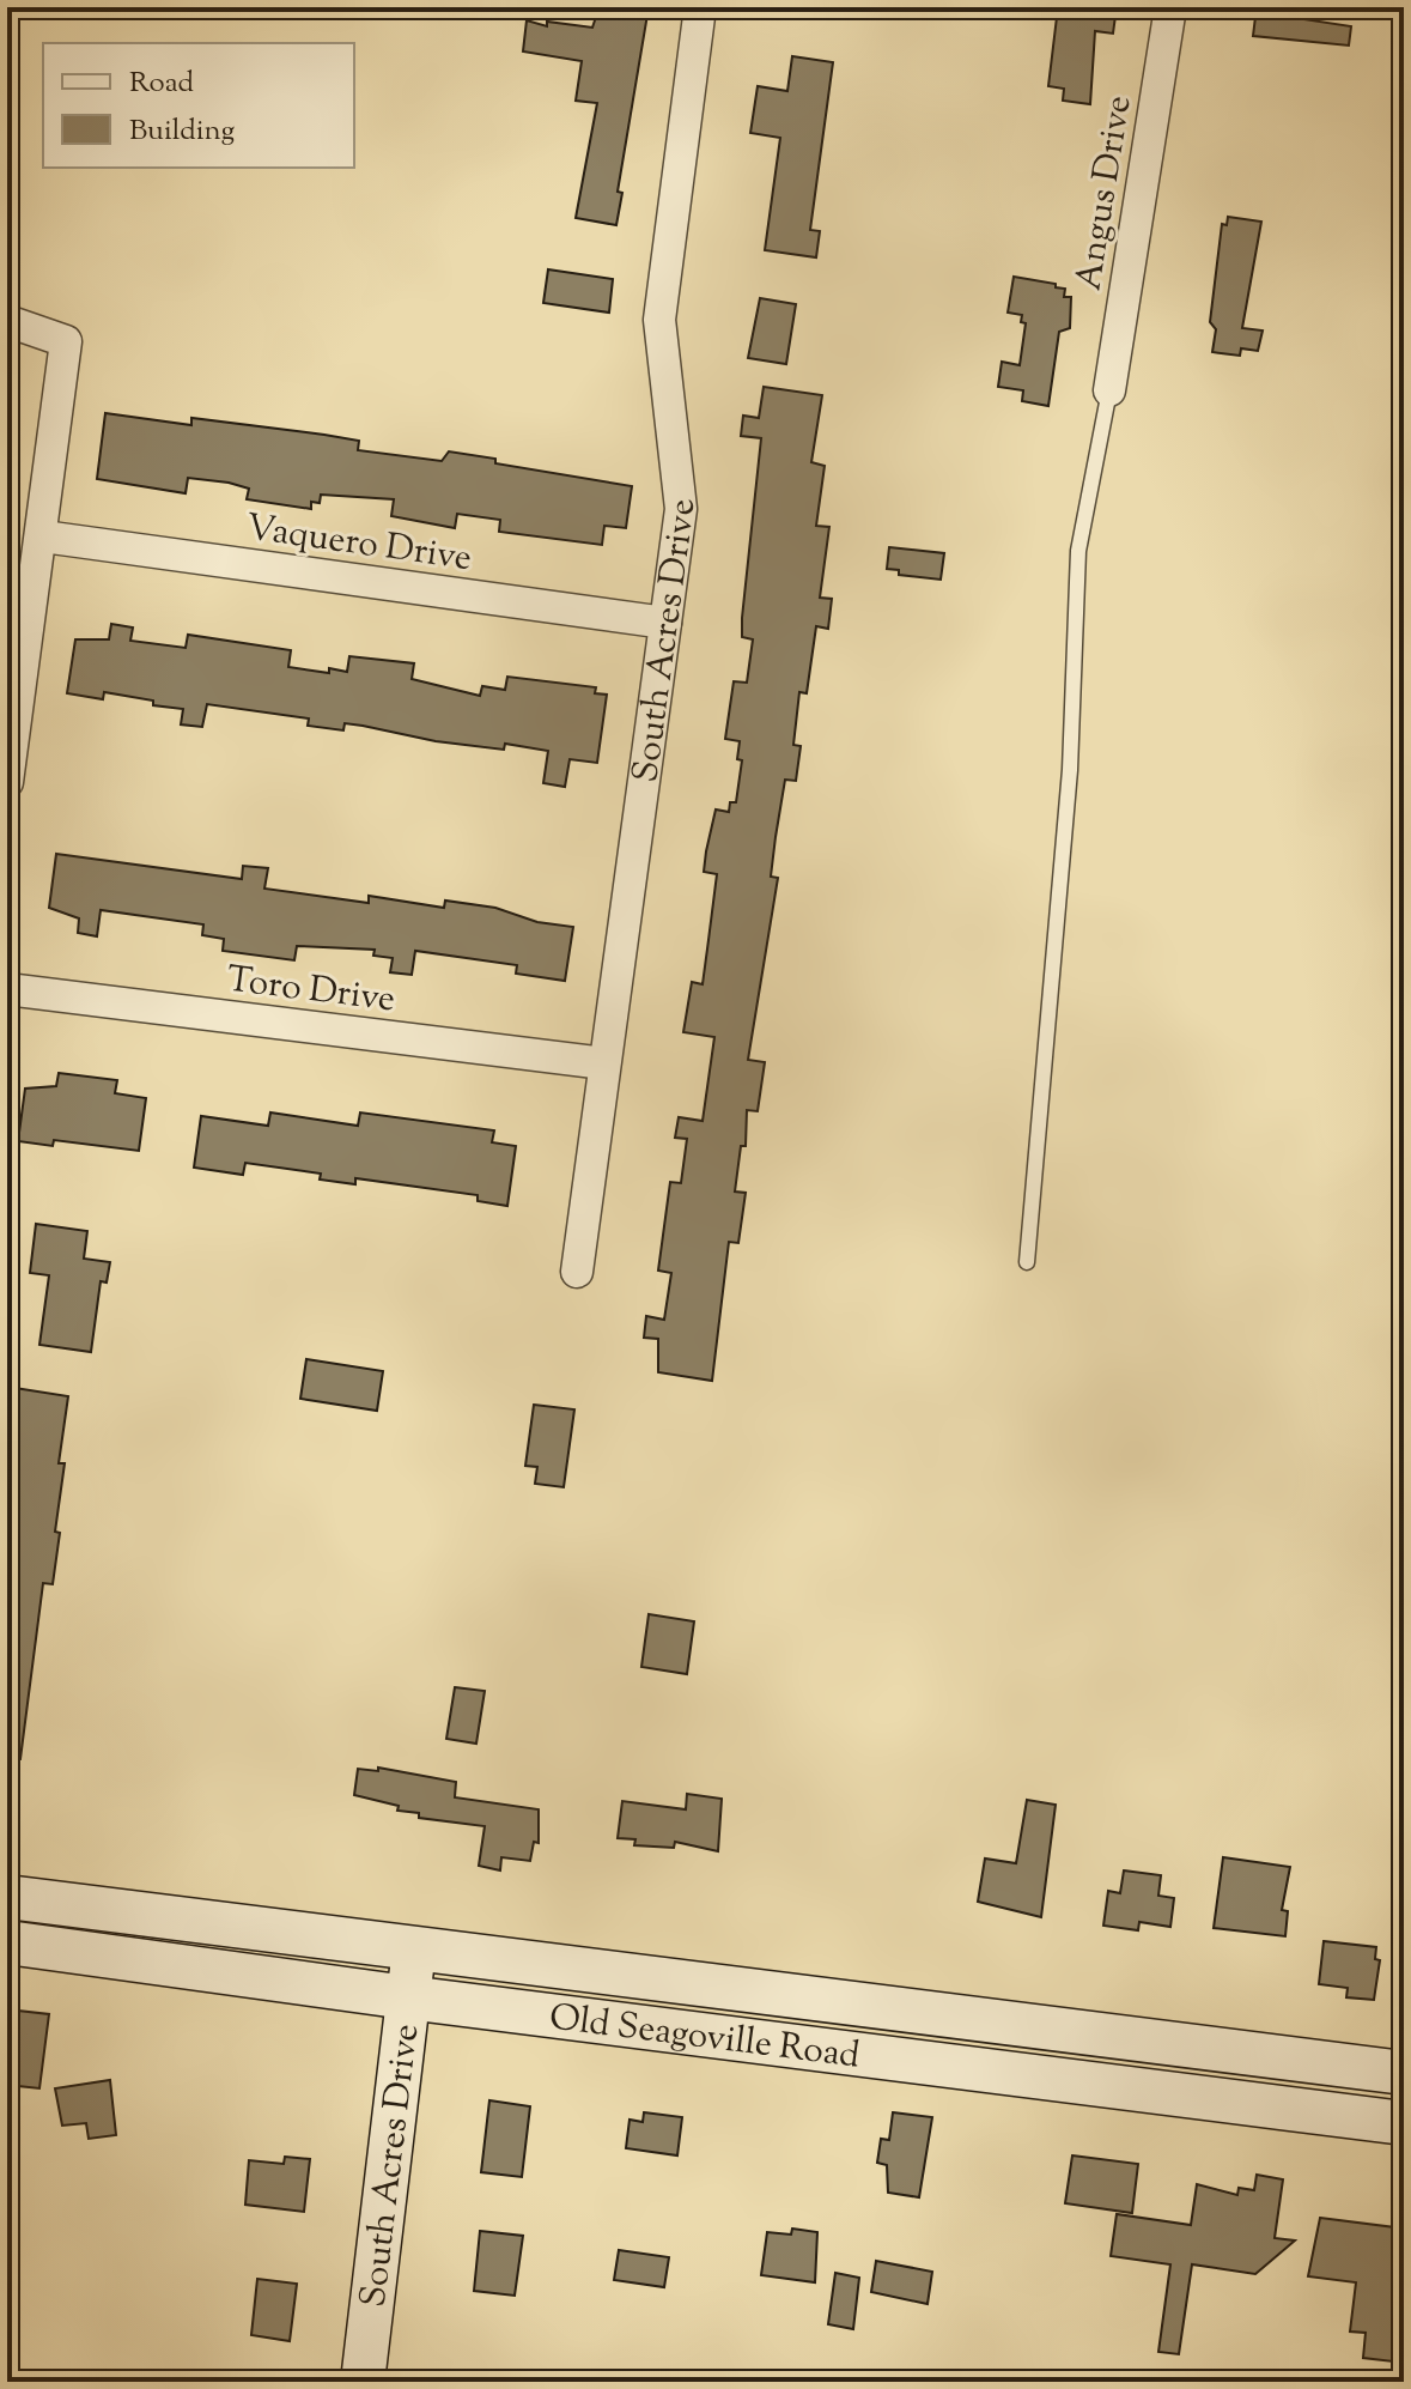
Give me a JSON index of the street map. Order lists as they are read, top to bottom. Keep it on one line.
{"streets":{"main road":["South Acres Drive","Old Seagoville Road"],"street":["Angus Drive","Vaquero Drive","Toro Drive"]},"crossings":[["Vaquero Drive","South Acres Drive"],["South Acres Drive","Toro Drive"],["South Acres Drive","Old Seagoville Road"]],"legend":["Road","Building"]}
